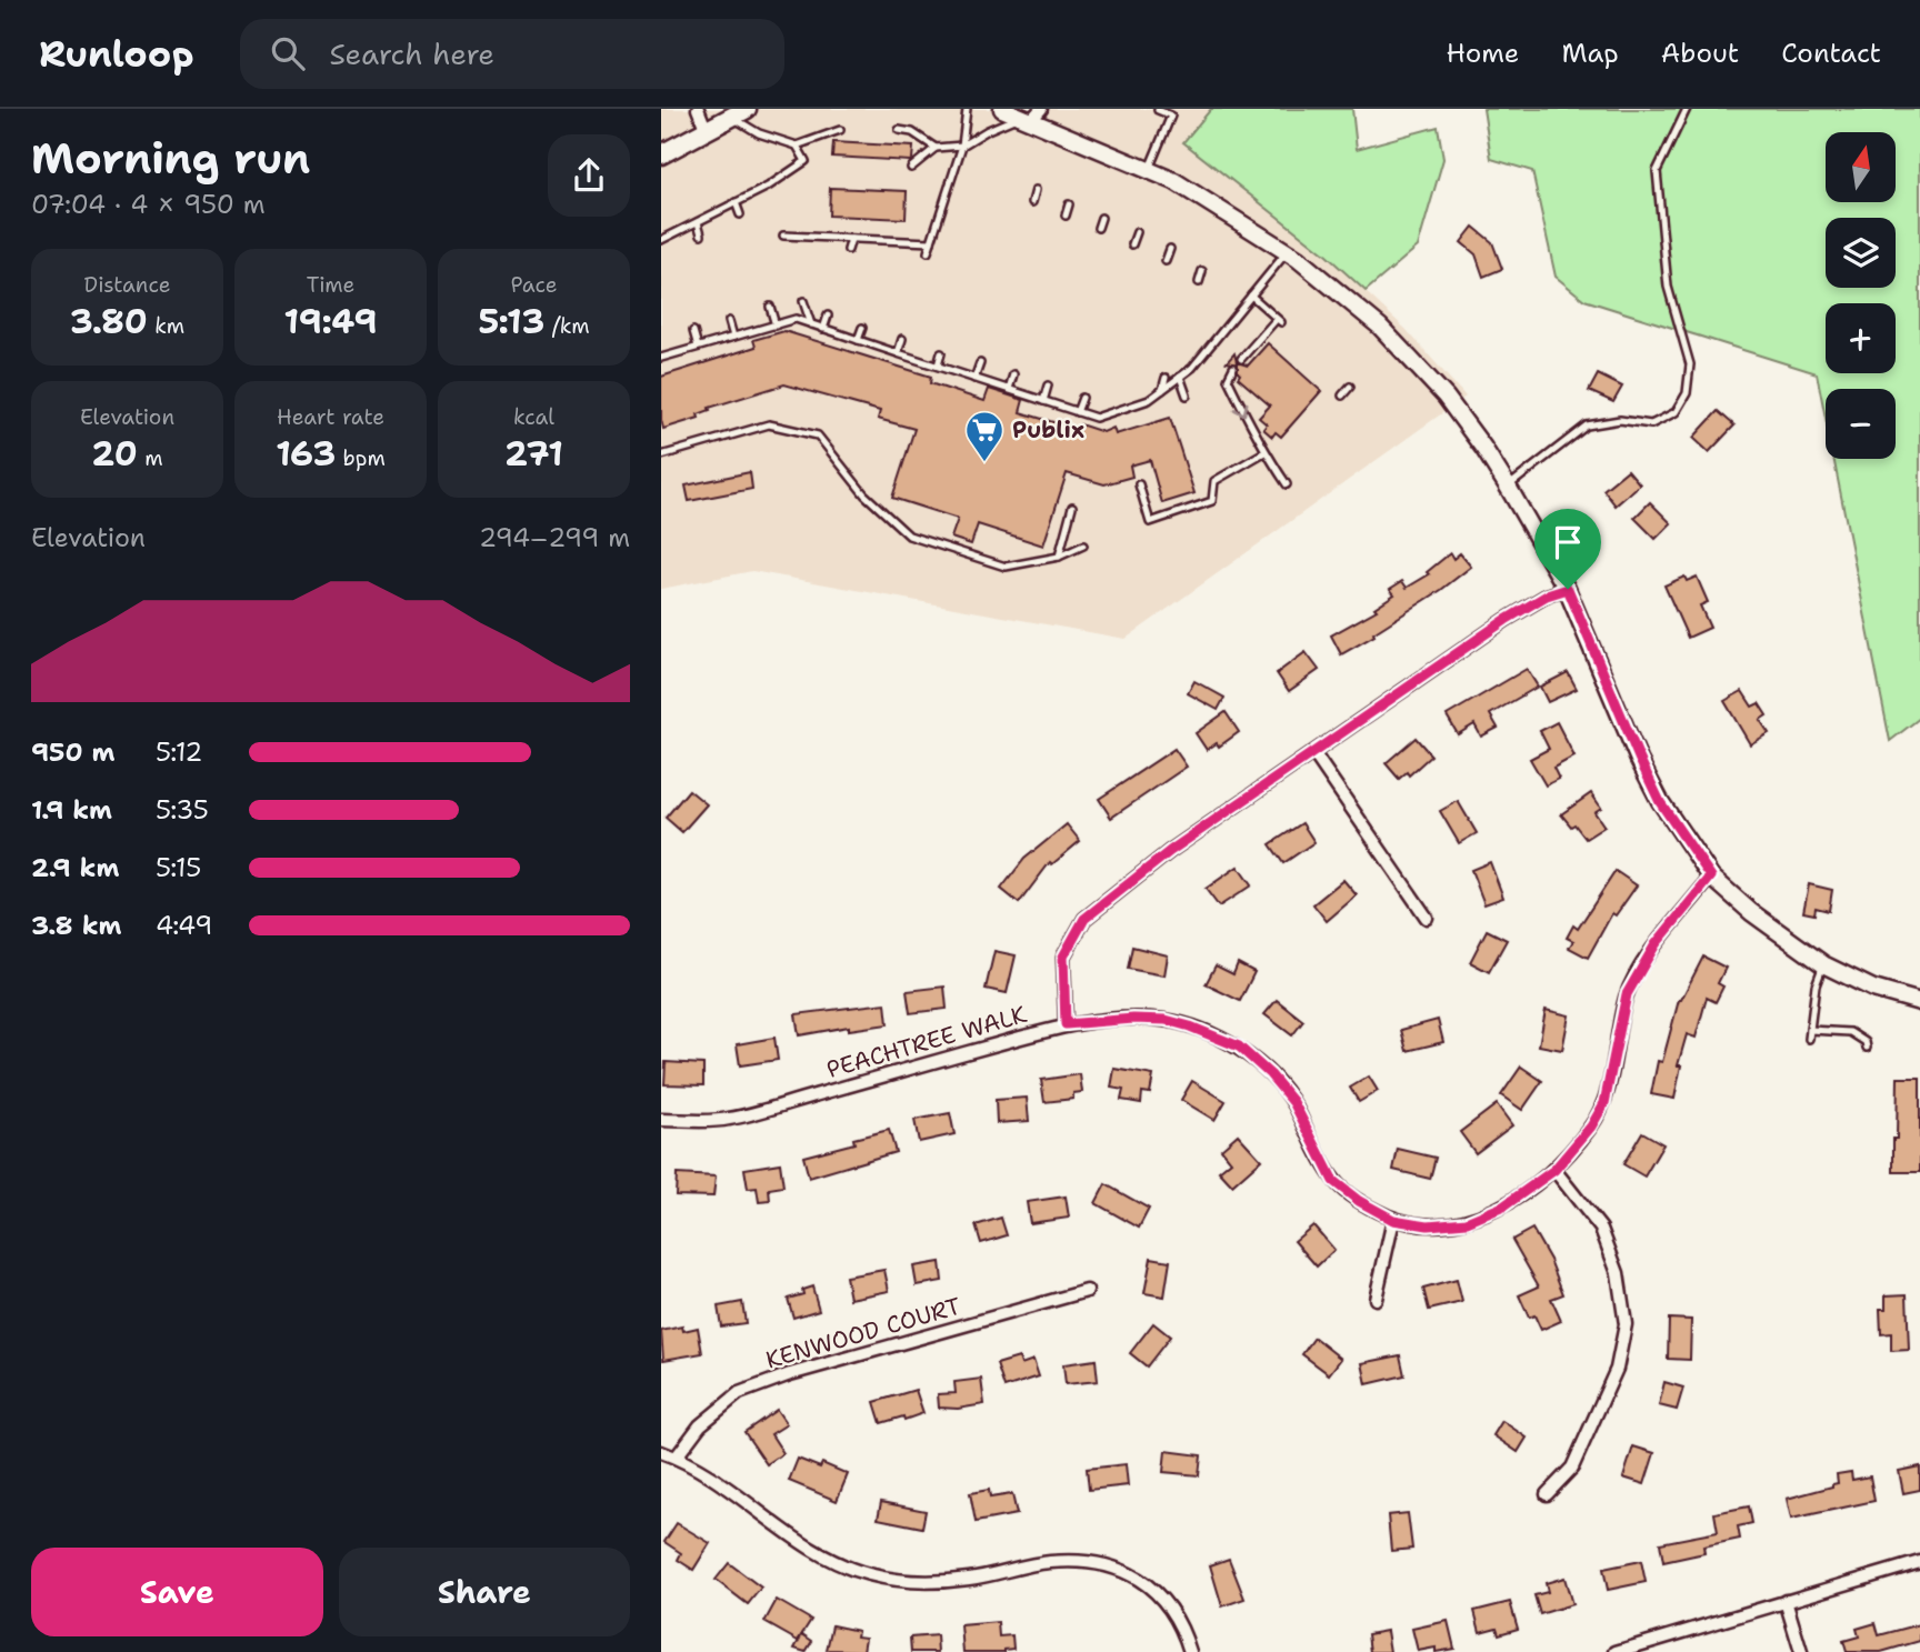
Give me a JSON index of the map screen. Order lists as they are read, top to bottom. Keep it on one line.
{"streets":{"street":["PEACHTREE WALK","KENWOOD COURT"]},"places":{"supermarket":["Publix"]},"north":"top","page":{"header":"Runloop","search":"Search here","nav":["Home","Map","About","Contact"],"heading":["Morning run","07:04 · 4 × 950 m"],"map_buttons":["+","−"],"stats":[["Distance","3.80 km"],["Time","19:49"],["Pace","5:13 /km"],["Elevation","20 m"],["Heart rate","163 bpm"],["kcal","271"]],"chart":["Elevation","294–299 m"],"list":[{"name":"950 m","note":"5:12"},{"name":"1.9 km","note":"5:35"},{"name":"2.9 km","note":"5:15"},{"name":"3.8 km","note":"4:49"}],"buttons":["Save","Share"]}}
